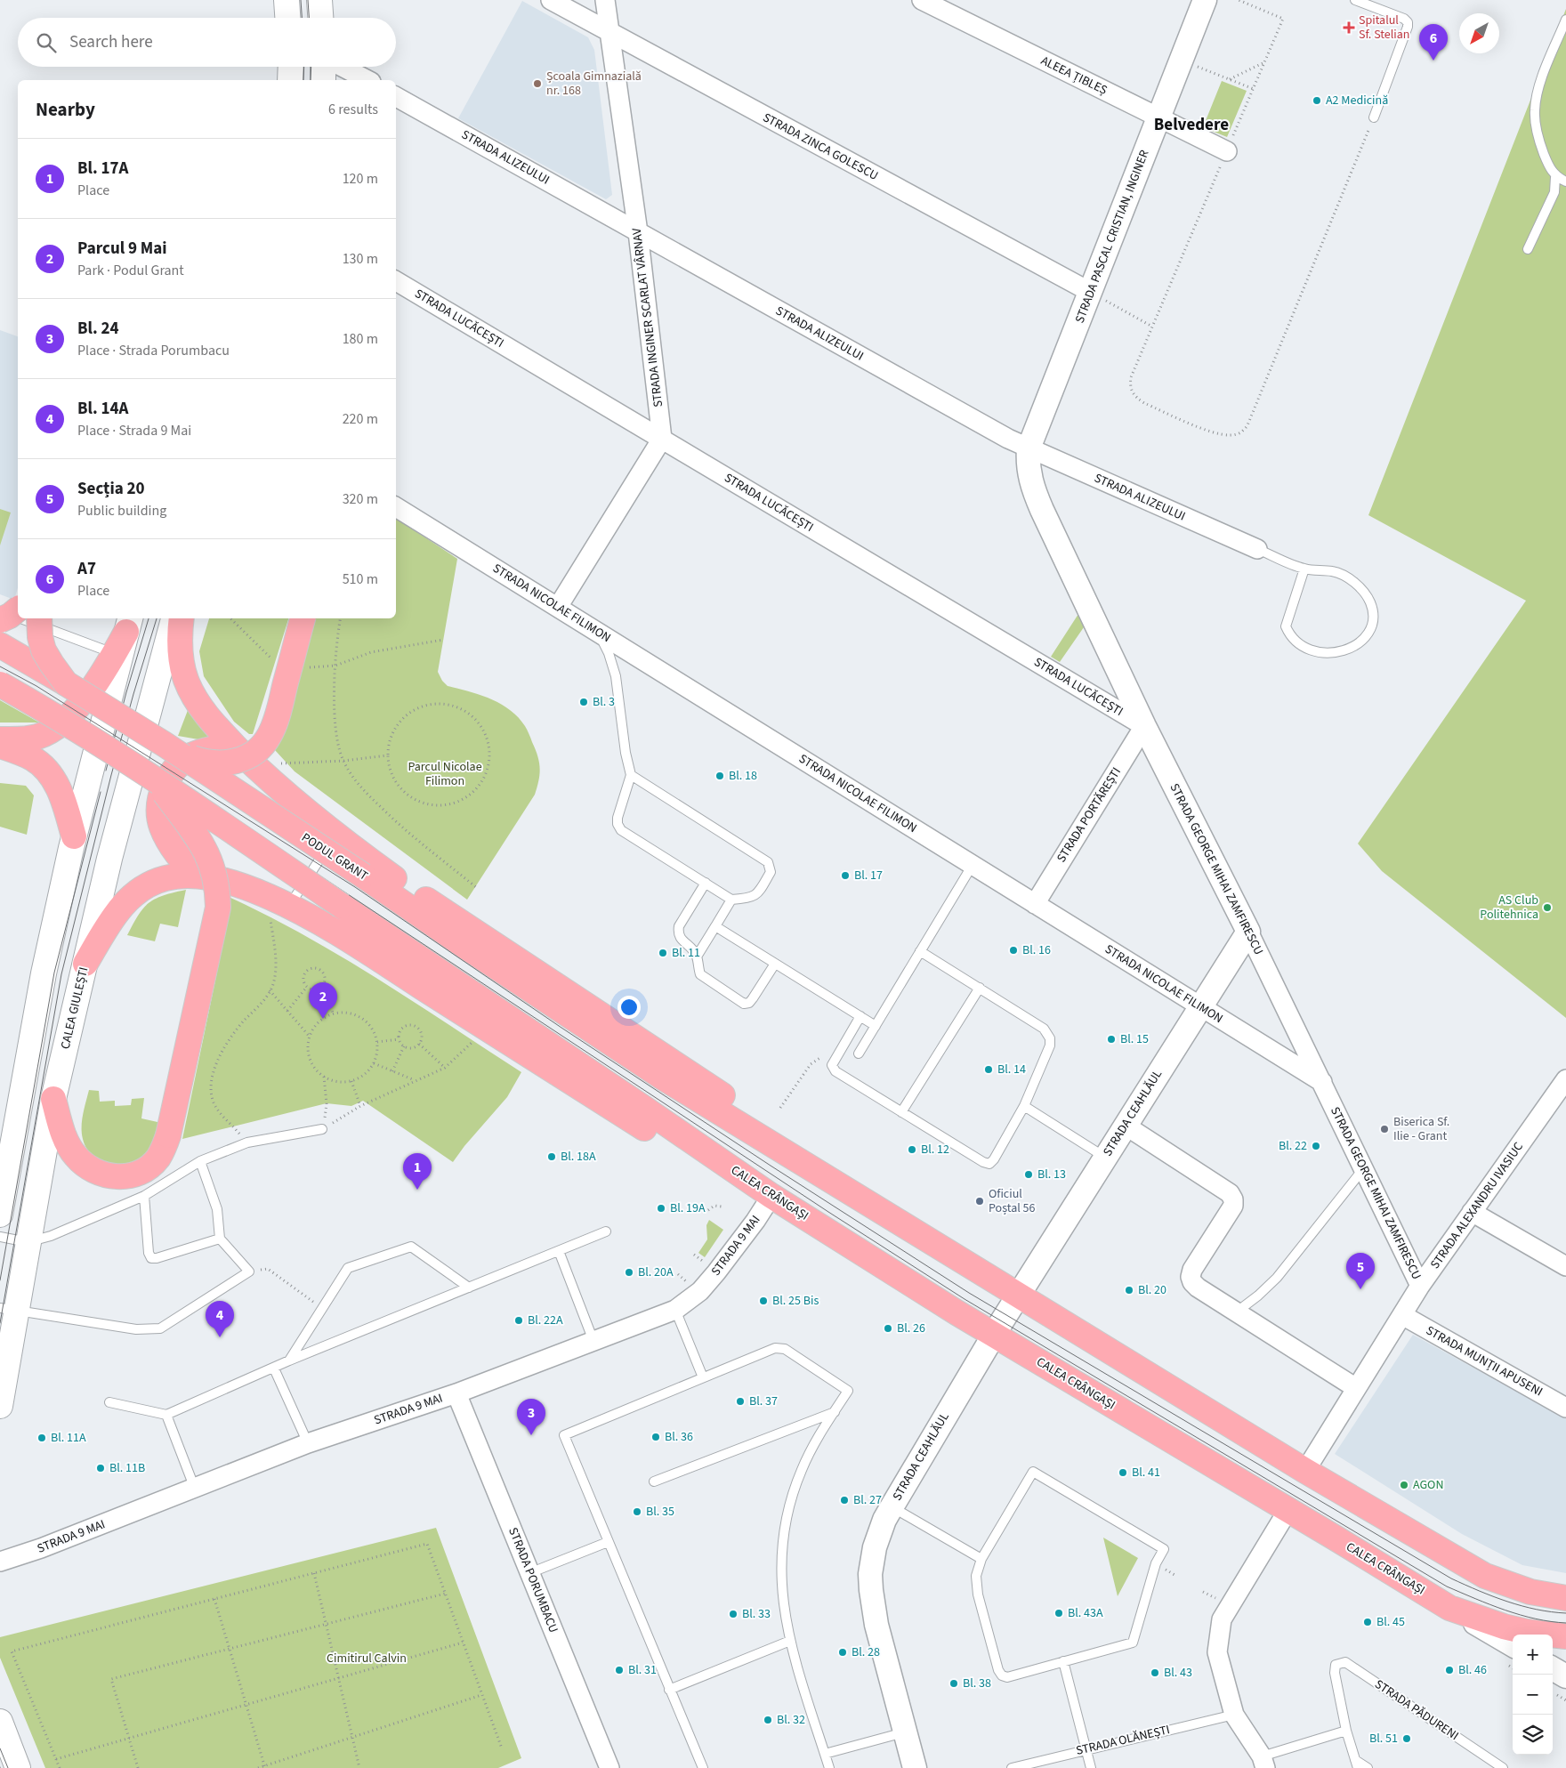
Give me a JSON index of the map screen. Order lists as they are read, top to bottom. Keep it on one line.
{"streets":{"main road":["PODUL GRANT","CALEA GIULEȘTI","CALEA CRÂNGAȘI"],"street":["ALEEA ȚIBLEȘ","STRADA ZINCA GOLESCU","STRADA ALIZEULUI","STRADA PASCAL CRISTIAN, INGINER","STRADA INGINER SCARLAT VÂRNAV","STRADA LUCĂCEȘTI","STRADA NICOLAE FILIMON","STRADA PORTĂREȘTI","STRADA GEORGE MIHAI ZAMFIRESCU","STRADA CEAHLĂUL","STRADA ALEXANDRU IVASIUC","STRADA 9 MAI","STRADA MUNȚII APUSENI","STRADA PORUMBACU"],"lane":["STRADA PĂDURENI","STRADA OLĂNEȘTI"]},"crossings":[["ALEEA ȚIBLEȘ","STRADA PASCAL CRISTIAN, INGINER"],["STRADA ZINCA GOLESCU","STRADA PASCAL CRISTIAN, INGINER"],["STRADA ZINCA GOLESCU","STRADA INGINER SCARLAT VÂRNAV"],["STRADA ALIZEULUI","STRADA PASCAL CRISTIAN, INGINER"],["STRADA ALIZEULUI","STRADA INGINER SCARLAT VÂRNAV"],["STRADA ALIZEULUI","STRADA GEORGE MIHAI ZAMFIRESCU"],["STRADA PASCAL CRISTIAN, INGINER","STRADA GEORGE MIHAI ZAMFIRESCU"],["STRADA INGINER SCARLAT VÂRNAV","STRADA LUCĂCEȘTI"],["STRADA LUCĂCEȘTI","STRADA PORTĂREȘTI"],["STRADA LUCĂCEȘTI","STRADA GEORGE MIHAI ZAMFIRESCU"],["STRADA NICOLAE FILIMON","STRADA PORTĂREȘTI"],["STRADA NICOLAE FILIMON","STRADA GEORGE MIHAI ZAMFIRESCU"],["STRADA NICOLAE FILIMON","STRADA CEAHLĂUL"],["STRADA PORTĂREȘTI","STRADA GEORGE MIHAI ZAMFIRESCU"],["STRADA GEORGE MIHAI ZAMFIRESCU","STRADA CEAHLĂUL"],["STRADA GEORGE MIHAI ZAMFIRESCU","STRADA ALEXANDRU IVASIUC"],["STRADA CEAHLĂUL","CALEA CRÂNGAȘI"],["CALEA CRÂNGAȘI","STRADA 9 MAI"],["STRADA ALEXANDRU IVASIUC","STRADA MUNȚII APUSENI"],["STRADA 9 MAI","STRADA PORUMBACU"]],"districts":["Belvedere"],"parks":["Parcul Nicolae Filimon","Cimitirul Calvin"],"places":{"health":["Spitalul Sf. Stelian"],"other":["Școala Gimnazială nr. 168","A2 Medicină","Bl. 3","Bl. 18","Bl. 17","AS Club Politehnica","Bl. 16","Bl. 11","Bl. 15","Bl. 14","Biserica Sf. Ilie - Grant","Bl. 22","Bl. 12","Bl. 18A","Bl. 13","Oficiul Poștal 56","Bl. 19A","Bl. 20A","Bl. 20","Bl. 25 Bis","Bl. 22A","Bl. 26","Bl. 37","Bl. 36","Bl. 11A","Bl. 11B","Bl. 41","AGON","Bl. 27","Bl. 35","Bl. 43A","Bl. 33","Bl. 45","Bl. 28","Bl. 31","Bl. 46","Bl. 43","Bl. 38","Bl. 32","Bl. 51"]},"north":"bottom left","page":{"search":"Search here","pins":["6","2","1","5","4","3"],"heading":["Nearby","6 results"],"list":[{"mark":"1","name":"Bl. 17A","note":"Place","value":"120 m"},{"mark":"2","name":"Parcul 9 Mai","note":"Park · Podul Grant","value":"130 m"},{"mark":"3","name":"Bl. 24","note":"Place · Strada Porumbacu","value":"180 m"},{"mark":"4","name":"Bl. 14A","note":"Place · Strada 9 Mai","value":"220 m"},{"mark":"5","name":"Secția 20","note":"Public building","value":"320 m"},{"mark":"6","name":"A7","note":"Place","value":"510 m"}],"map_buttons":["+","−"]}}
